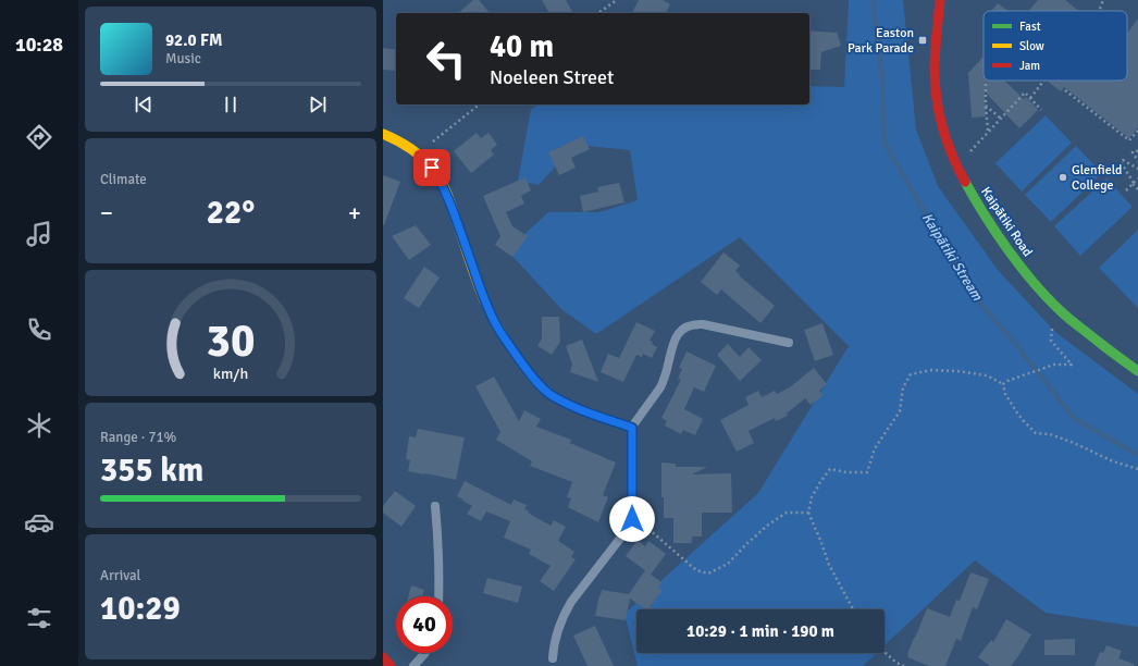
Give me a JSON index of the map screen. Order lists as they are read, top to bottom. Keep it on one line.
{"streets":{"street":["Kaipātiki Road"]},"water":["Kaipātiki Stream"],"places":{"transit":["Easton Park Parade"],"other":["Glenfield College"]},"legend":["Fast","Slow","Jam"],"page":{"tabs":"10:28","turn":["40 m","Noeleen Street"],"song":["92.0 FM","Music"],"tile":["Climate",["Range · 71%","355 km"],["Arrival","10:29"]],"heat":["−","22°","+"],"limit":"40","trip":"10:29 · 1 min · 190 m","gauge":["30","km/h"]}}
